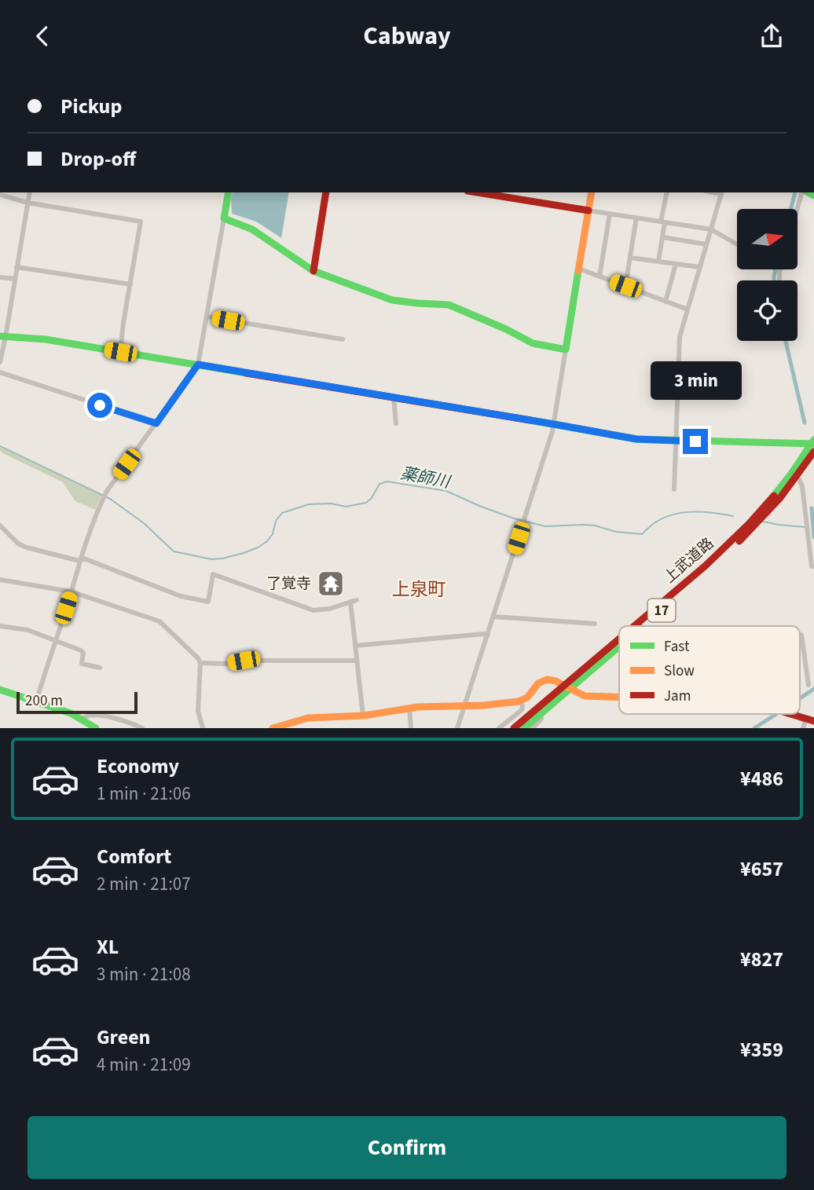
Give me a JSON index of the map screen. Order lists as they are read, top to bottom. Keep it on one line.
{"streets":{"main road":["上武道路","17"]},"districts":["上泉町"],"water":["薬師川"],"places":{"temple":["了覚寺"]},"legend":["Fast","Slow","Jam"],"scale_bar":"200 m","north":"right","page":{"header":"Cabway","banner":["Pickup","Drop-off"],"bubble":"3 min","scale":"200 m","list":[{"name":"Economy","note":"1 min · 21:06","value":"¥486"},{"name":"Comfort","note":"2 min · 21:07","value":"¥657"},{"name":"XL","note":"3 min · 21:08","value":"¥827"},{"name":"Green","note":"4 min · 21:09","value":"¥359"}],"buttons":"Confirm"}}
